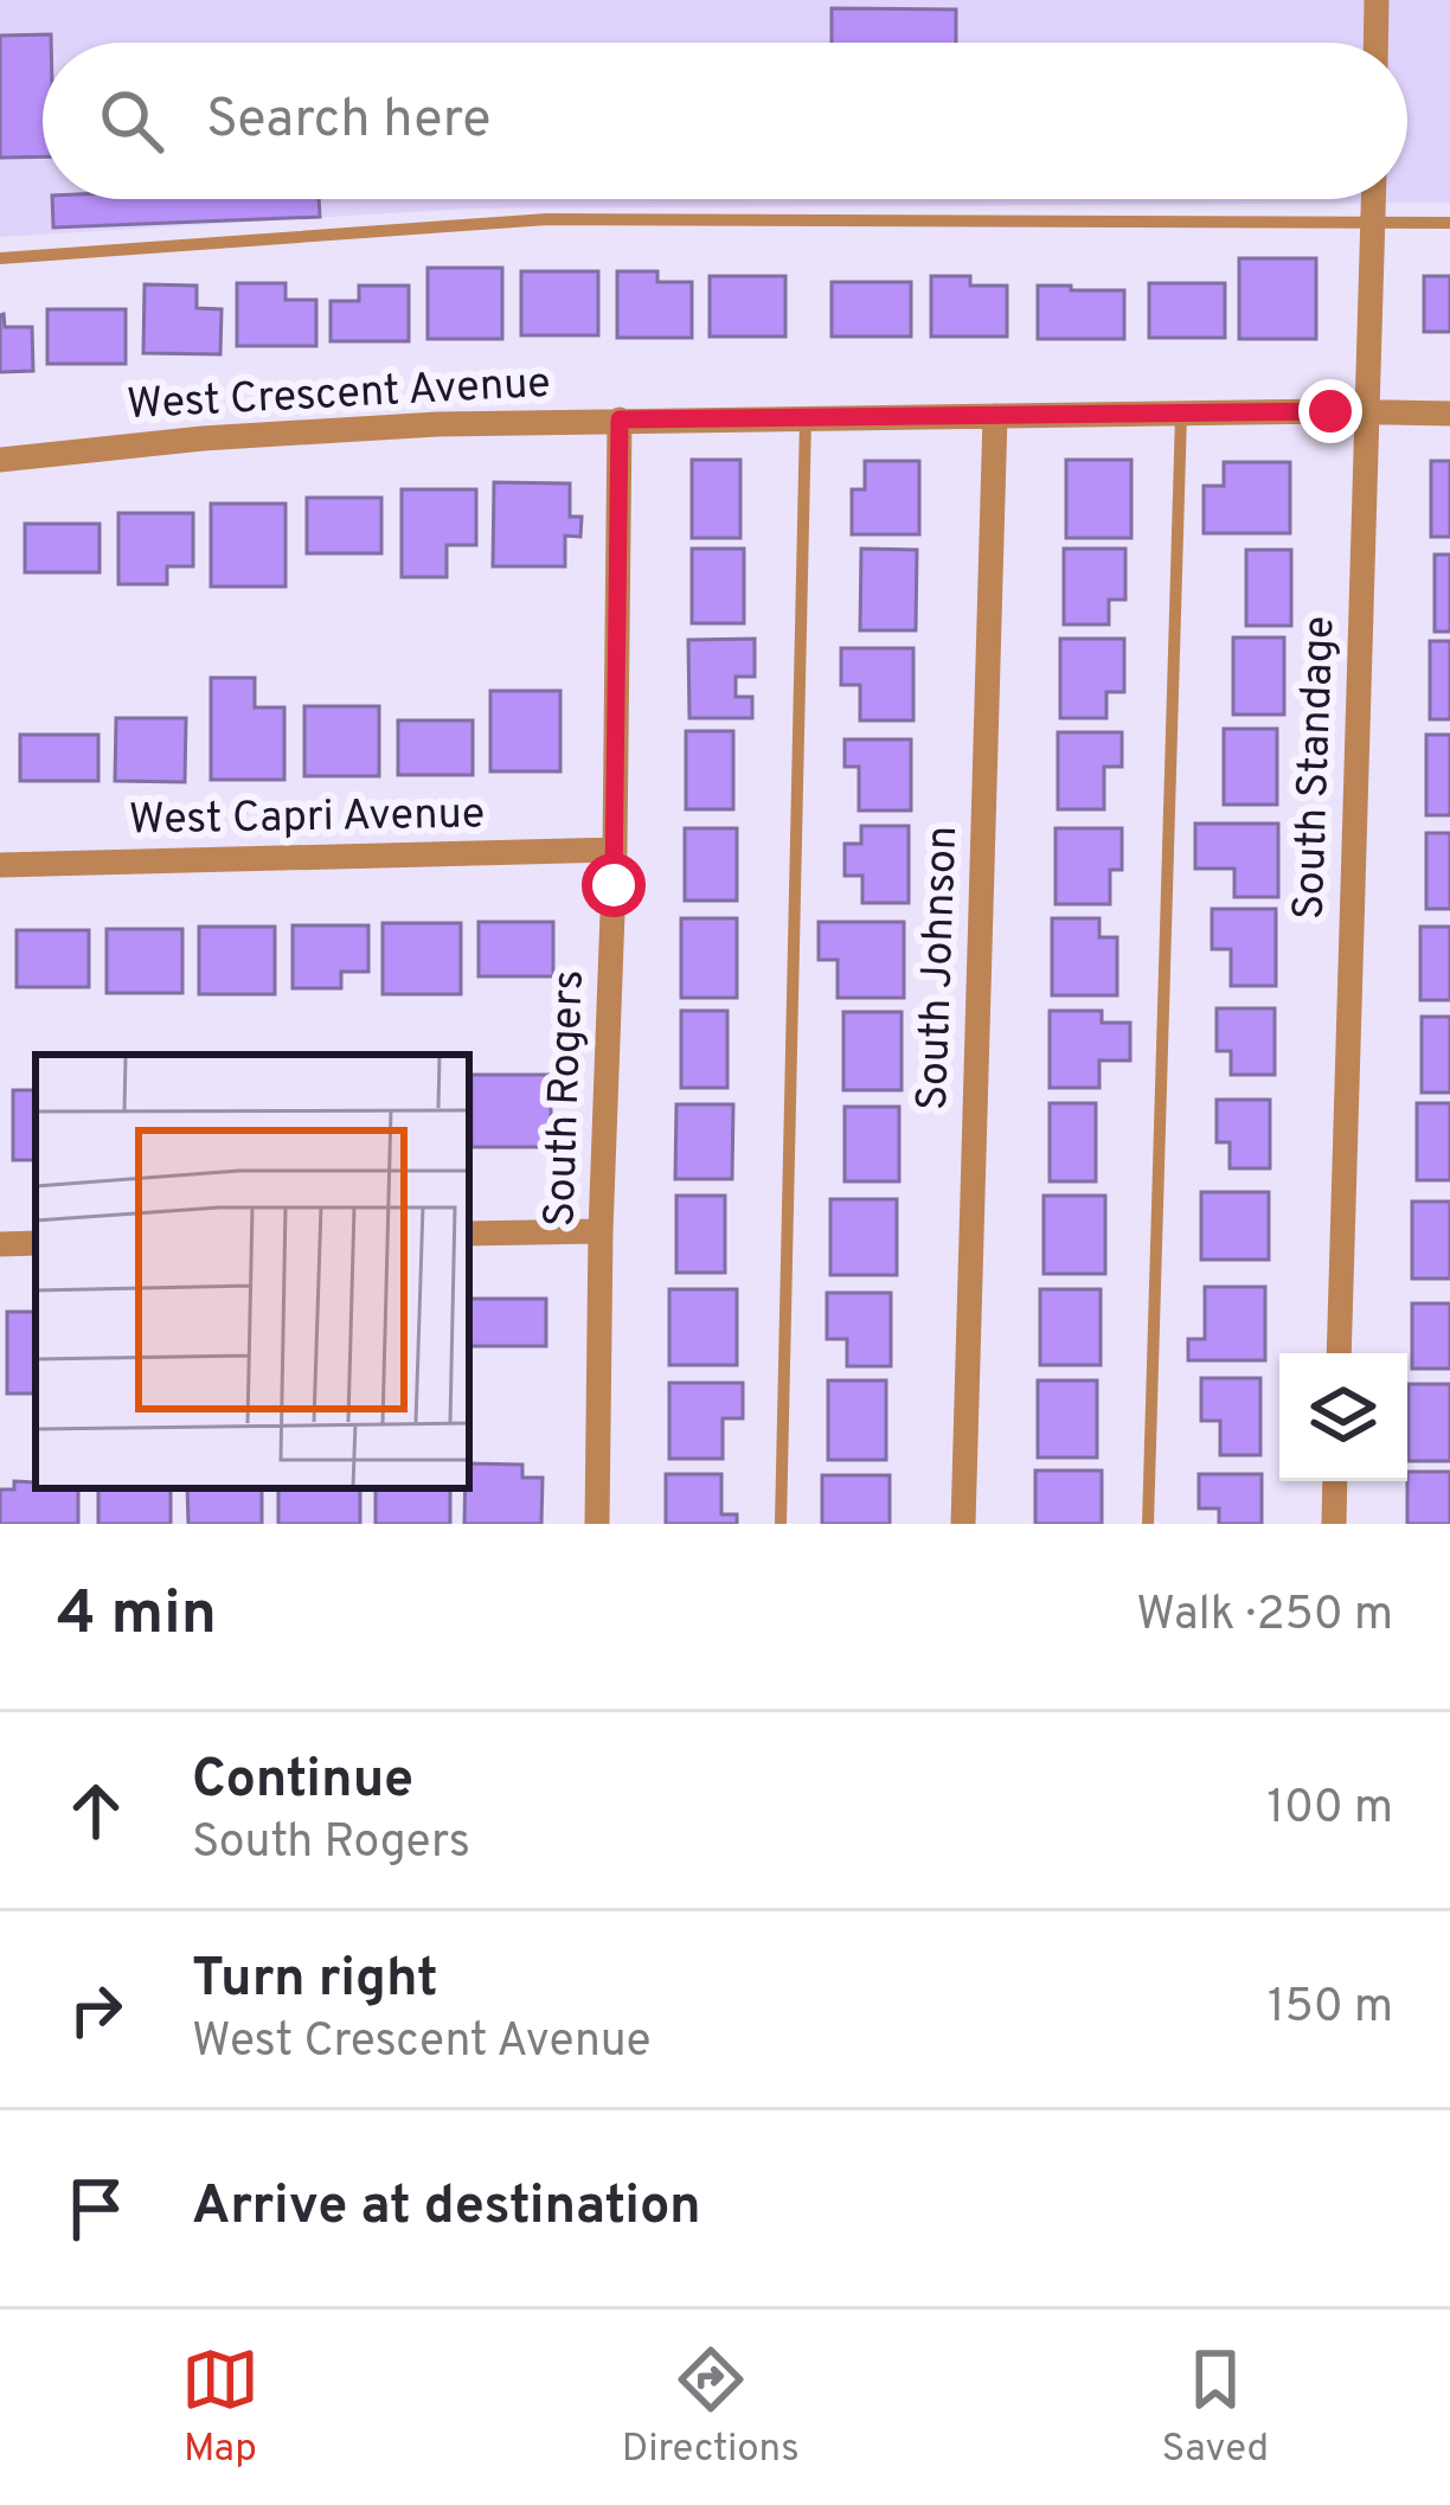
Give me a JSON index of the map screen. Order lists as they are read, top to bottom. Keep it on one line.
{"streets":{"street":["West Crescent Avenue","South Standage","West Capri Avenue","South Johnson","South Rogers"]},"crossings":[["West Crescent Avenue","South Standage"],["West Crescent Avenue","South Johnson"],["West Crescent Avenue","South Rogers"],["West Capri Avenue","South Rogers"]],"page":{"search":"Search here","heading":["4 min","Walk · 250 m"],"list":[["Continue","South Rogers","100 m"],["Turn right","West Crescent Avenue","150 m"],"Arrive at destination"],"nav":["Map","Directions","Saved"]}}
